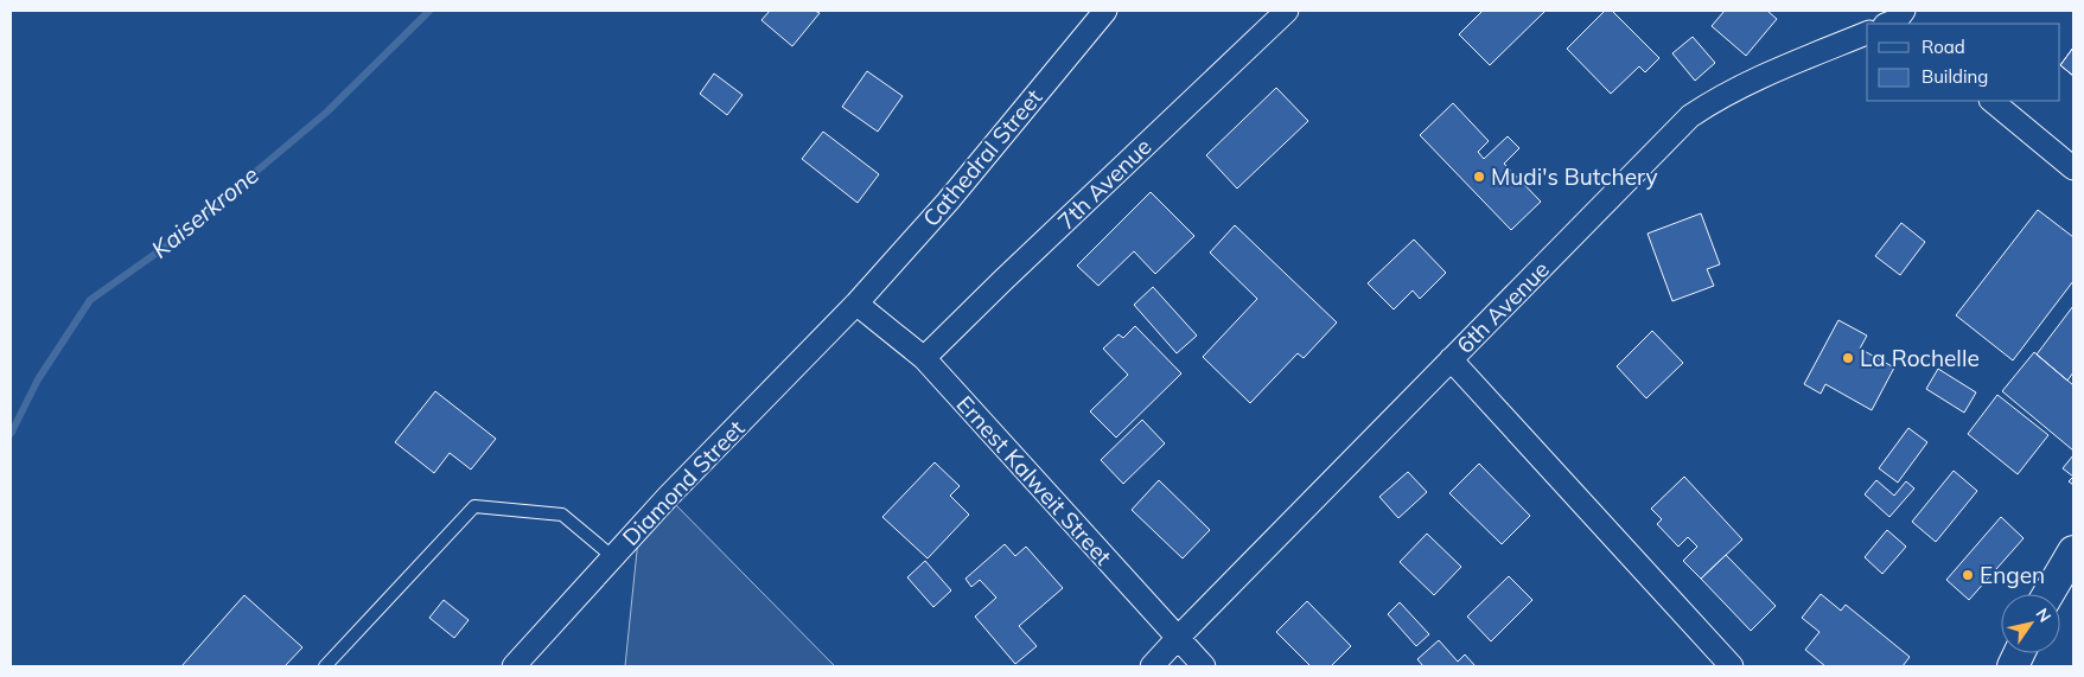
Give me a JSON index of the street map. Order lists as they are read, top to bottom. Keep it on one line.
{"streets":{"street":["Cathedral Street","7th Avenue","6th Avenue","Ernest Kalweit Street","Diamond Street"]},"crossings":[["Cathedral Street","Ernest Kalweit Street"],["Cathedral Street","Diamond Street"],["7th Avenue","Ernest Kalweit Street"],["6th Avenue","Ernest Kalweit Street"],["Ernest Kalweit Street","Diamond Street"]],"water":["Kaiserkrone"],"places":["Mudi's Butchery","La Rochelle","Engen"],"legend":["Road","Building"],"north":"top right"}
